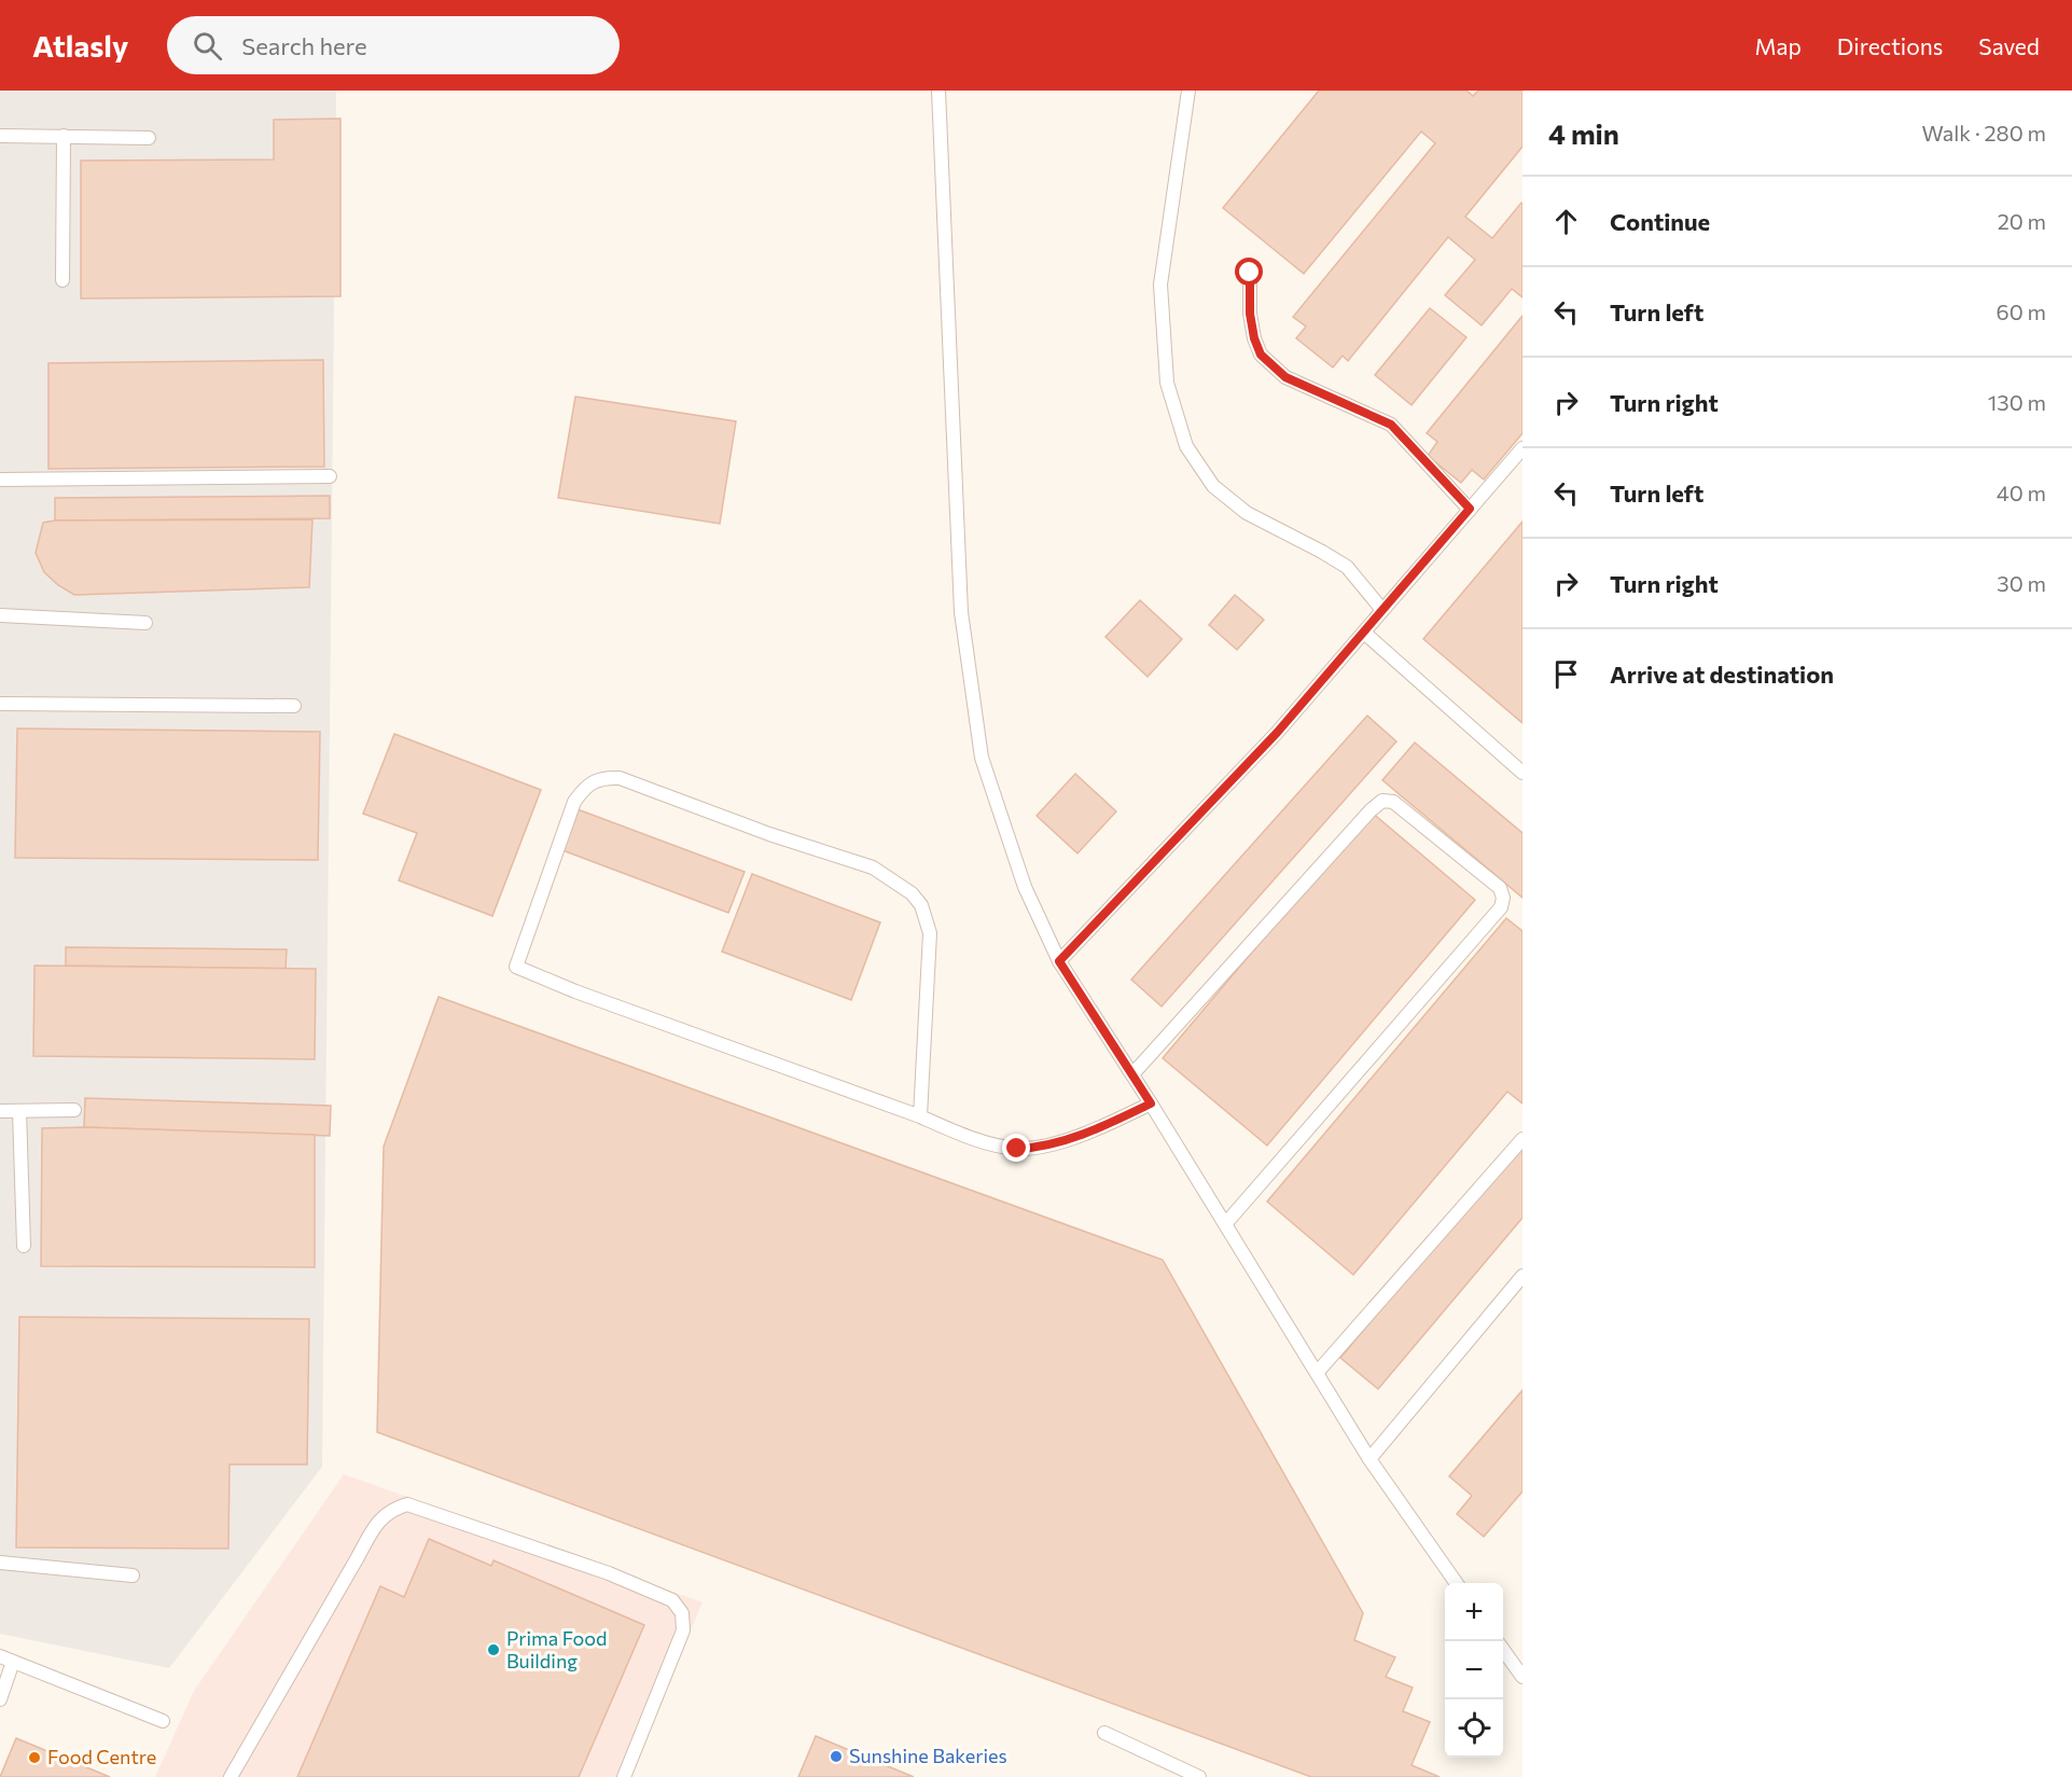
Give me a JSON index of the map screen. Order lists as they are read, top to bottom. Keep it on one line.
{"places":["Prima Food Building","Sunshine Bakeries","Food Centre"],"page":{"header":"Atlasly","search":"Search here","nav":["Map","Directions","Saved"],"heading":["4 min","Walk · 280 m"],"list":[["Continue","20 m"],["Turn left","60 m"],["Turn right","130 m"],["Turn left","40 m"],["Turn right","30 m"],"Arrive at destination"],"map_buttons":["+","−"]}}
